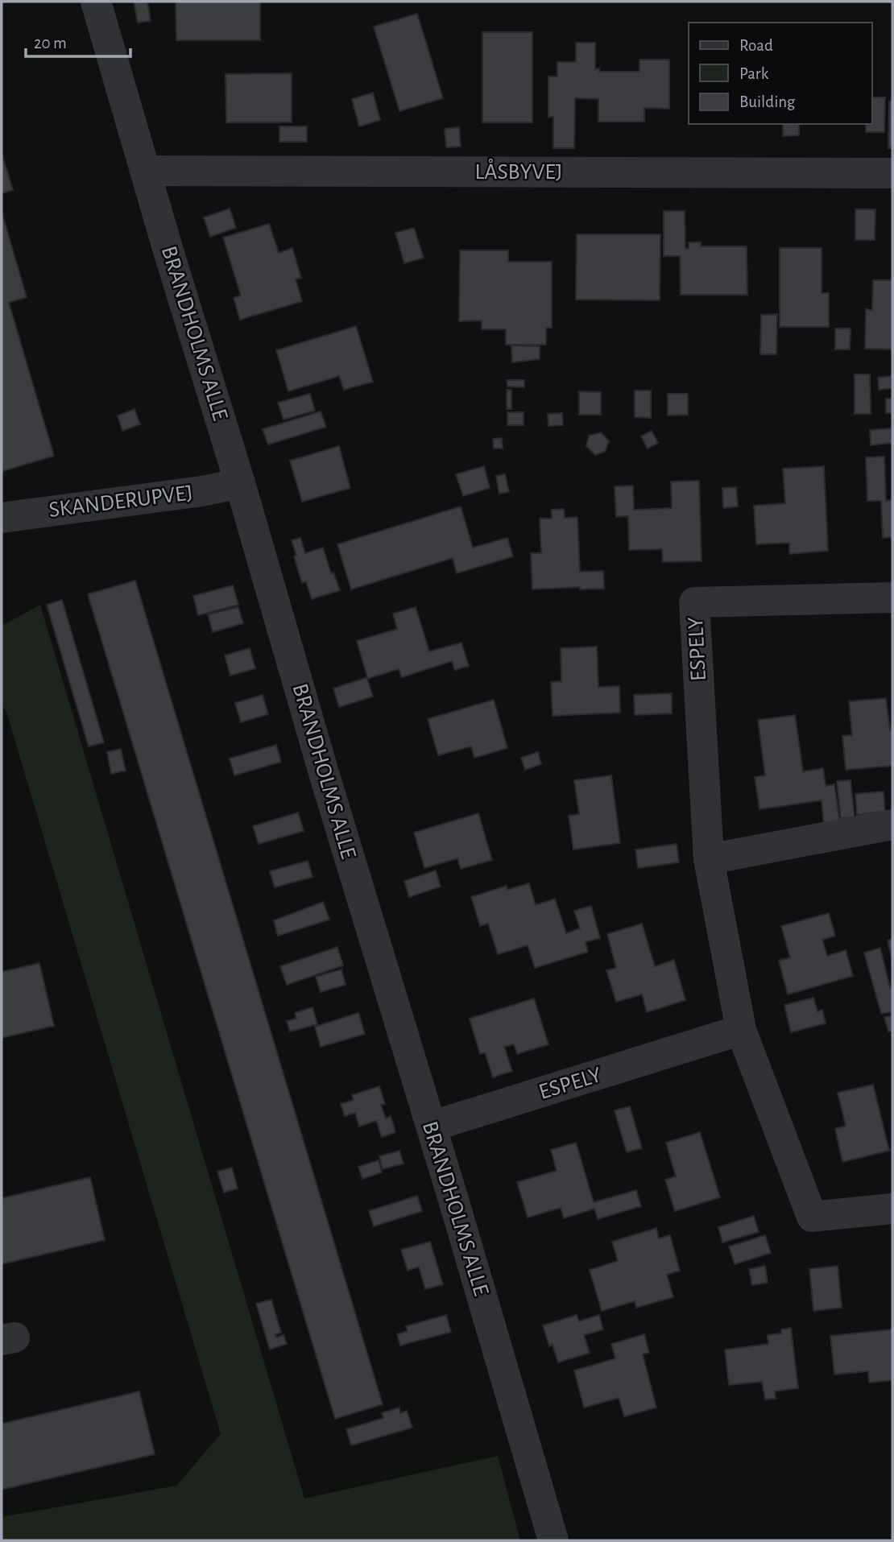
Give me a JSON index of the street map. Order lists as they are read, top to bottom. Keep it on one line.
{"streets":{"street":["LÅSBYVEJ","BRANDHOLMS ALLE","SKANDERUPVEJ","ESPELY"]},"crossings":[["LÅSBYVEJ","BRANDHOLMS ALLE"],["BRANDHOLMS ALLE","SKANDERUPVEJ"],["BRANDHOLMS ALLE","ESPELY"]],"legend":["Road","Park","Building"],"scale_bar":"20 m"}
